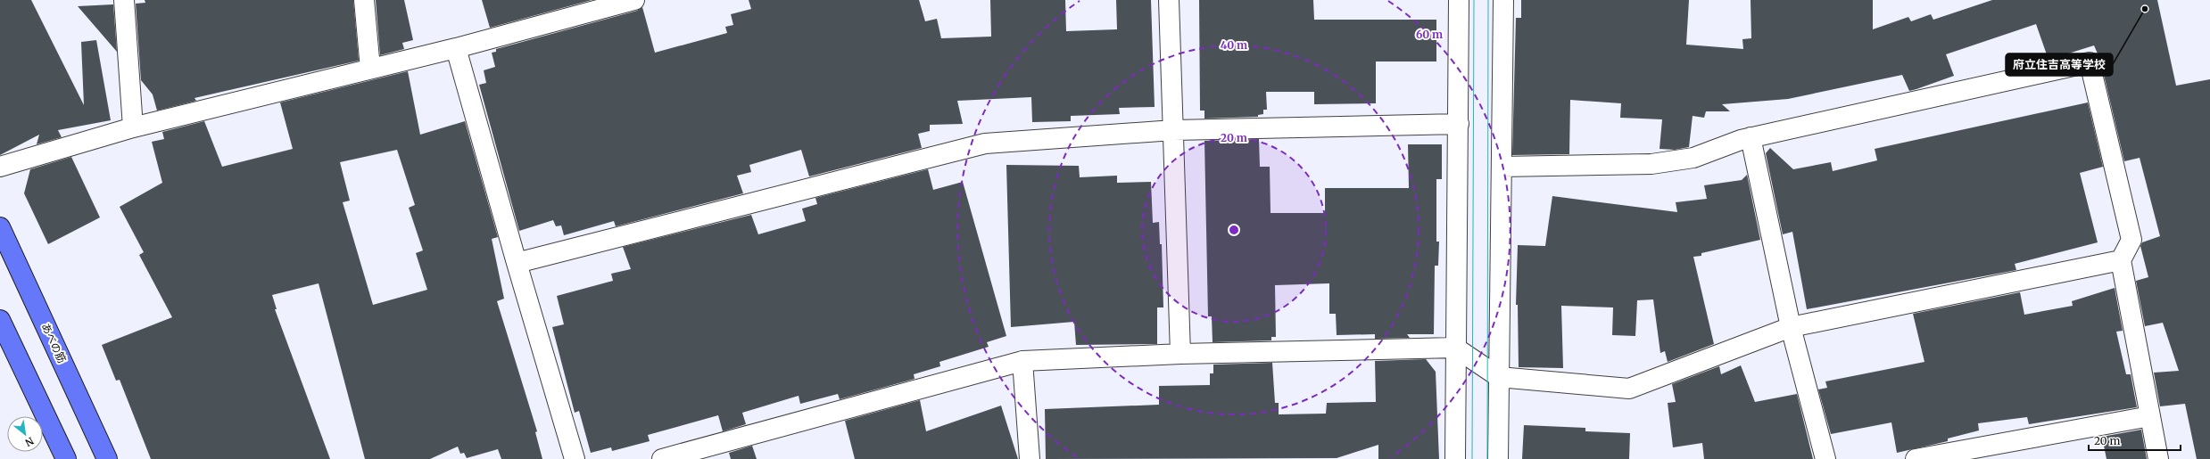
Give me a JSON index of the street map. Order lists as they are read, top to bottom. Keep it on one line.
{"streets":{"main road":["あべの筋"]},"places":["府立住吉高等学校"],"scale_bar":"20 m","north":"bottom right","rings":["60 m","40 m","20 m"]}
